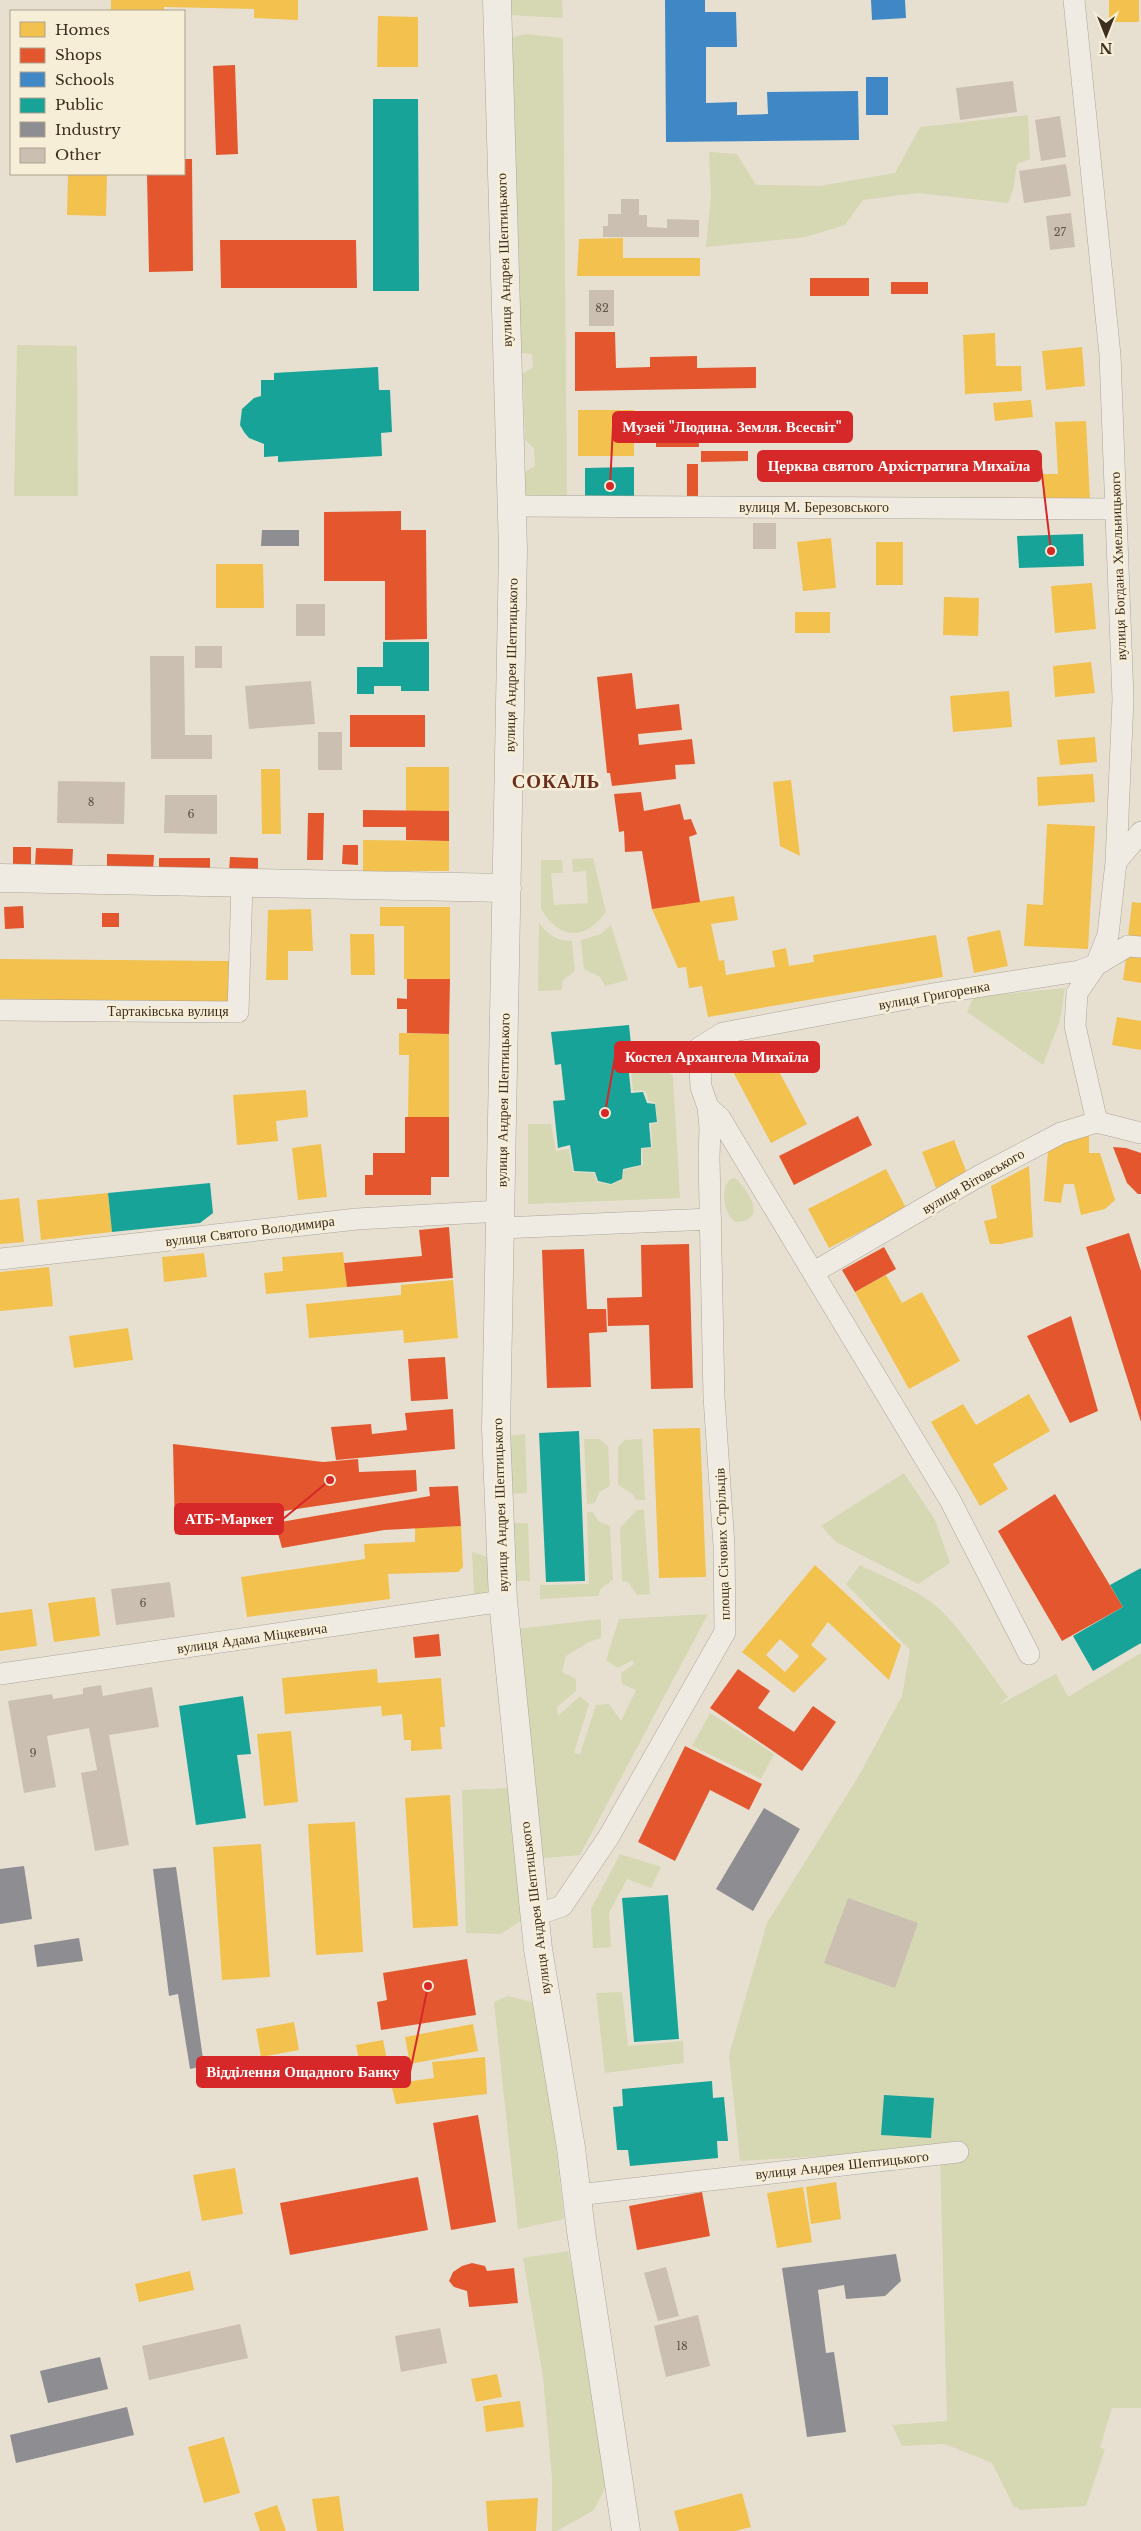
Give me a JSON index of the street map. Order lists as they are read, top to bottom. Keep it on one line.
{"streets":{"street":["вулиця Андрея Шептицького","вулиця М. Березовського","вулиця Богдана Хмельницького","вулиця Григоренка","Тартаківська вулиця","вулиця Вітовського","вулиця Святого Володимира","площа Січових Стрільців","вулиця Адама Міцкевича"]},"crossings":[["вулиця Андрея Шептицького","вулиця М. Березовського"],["вулиця Андрея Шептицького","вулиця Святого Володимира"],["вулиця Андрея Шептицького","площа Січових Стрільців"],["вулиця Андрея Шептицького","вулиця Адама Міцкевича"],["вулиця М. Березовського","вулиця Богдана Хмельницького"],["вулиця Богдана Хмельницького","вулиця Григоренка"],["вулиця Богдана Хмельницького","вулиця Вітовського"],["вулиця Григоренка","площа Січових Стрільців"],["вулиця Вітовського","площа Січових Стрільців"],["вулиця Святого Володимира","площа Січових Стрільців"]],"districts":["СОКАЛЬ"],"places":["Музей \"Людина. Земля. Всесвіт\"","Церква святого Архістратига Михаїла","Костел Архангела Михаїла","АТБ-Маркет","Відділення Ощадного Банку"],"house_numbers":["27","82","8","6","6","9","18"],"legend":["Homes","Shops","Schools","Public","Industry","Other"],"north":"bottom"}
